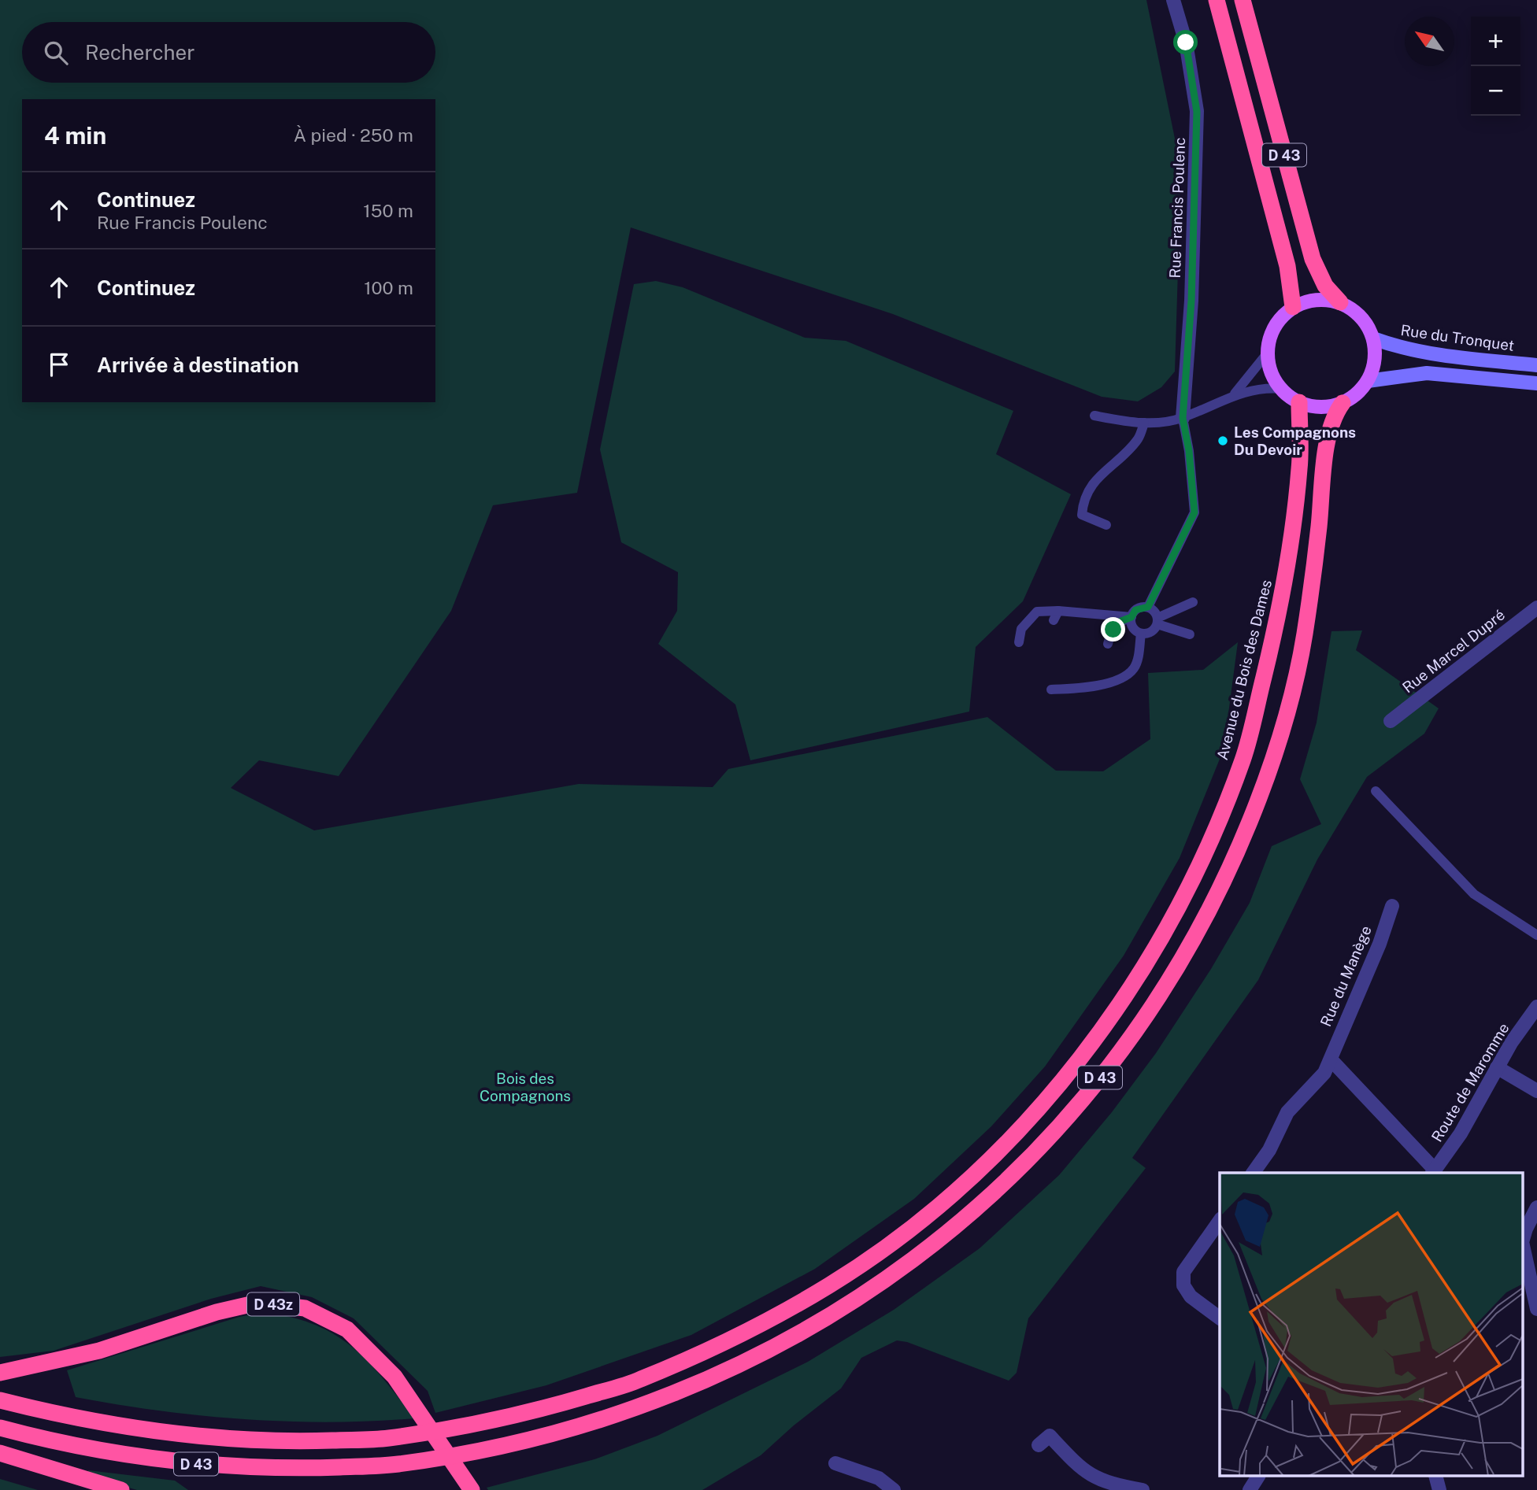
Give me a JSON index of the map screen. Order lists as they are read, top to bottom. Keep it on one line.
{"streets":{"highway":["D 43","Avenue du Bois des Dames","D 43z"],"street":["Rue Francis Poulenc","Rue du Tronquet","Rue Marcel Dupré","Rue du Manège","Route de Maromme"]},"crossings":[["D 43","Rue du Tronquet"],["D 43","Avenue du Bois des Dames"],["Rue du Tronquet","Avenue du Bois des Dames"]],"parks":["Bois des Compagnons"],"places":["Les Compagnons Du Devoir"],"north":"top left","page":{"map_buttons":["+","−"],"search":"Rechercher","heading":["4 min","À pied · 250 m"],"list":[["Continuez","Rue Francis Poulenc","150 m"],["Continuez","100 m"],"Arrivée à destination"]}}
